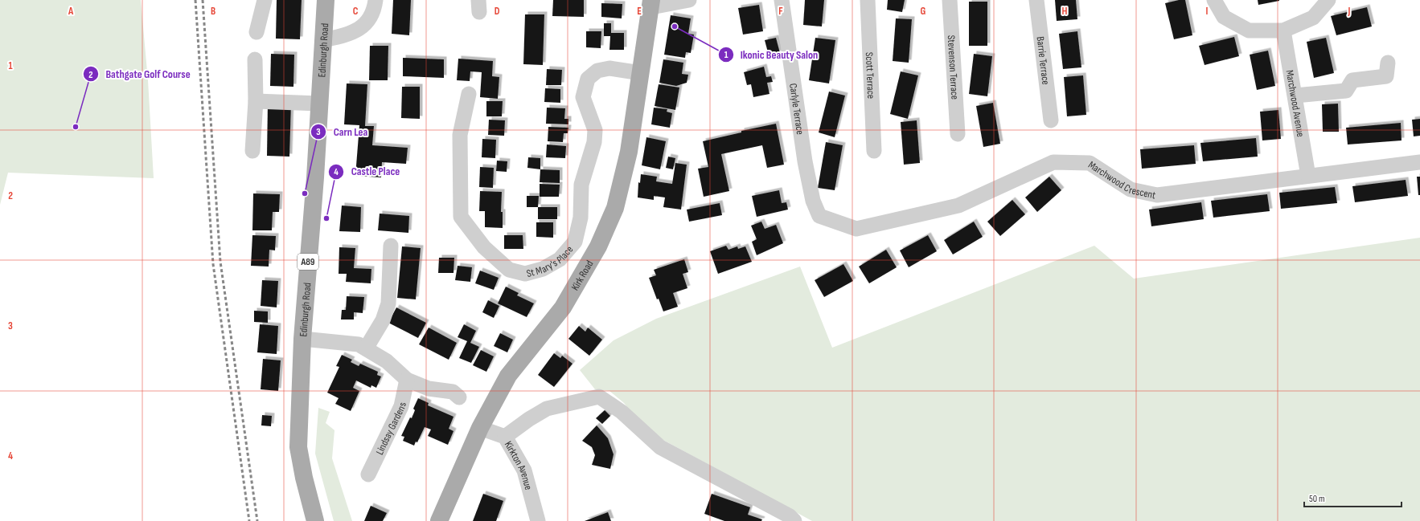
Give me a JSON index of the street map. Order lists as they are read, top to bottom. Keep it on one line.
{"streets":{"main road":["Edinburgh Road","A89","Kirk Road"],"street":["Barrie Terrace","Stevenson Terrace","Scott Terrace","Marchwood Avenue","Carlyle Terrace","Marchwood Crescent","St Mary's Place","Lindsay Gardens","Kirkton Avenue"]},"crossings":[["Marchwood Avenue","Marchwood Crescent"],["Carlyle Terrace","Marchwood Crescent"],["St Mary's Place","Kirk Road"],["Kirk Road","Kirkton Avenue"]],"places":["Ikonic Beauty Salon","Bathgate Golf Course","Carn Lea","Castle Place"],"scale_bar":"50 m","grid":{"columns":["A","B","C","D","E","F","G","H","I","J"],"rows":["1","2","3","4"]}}
